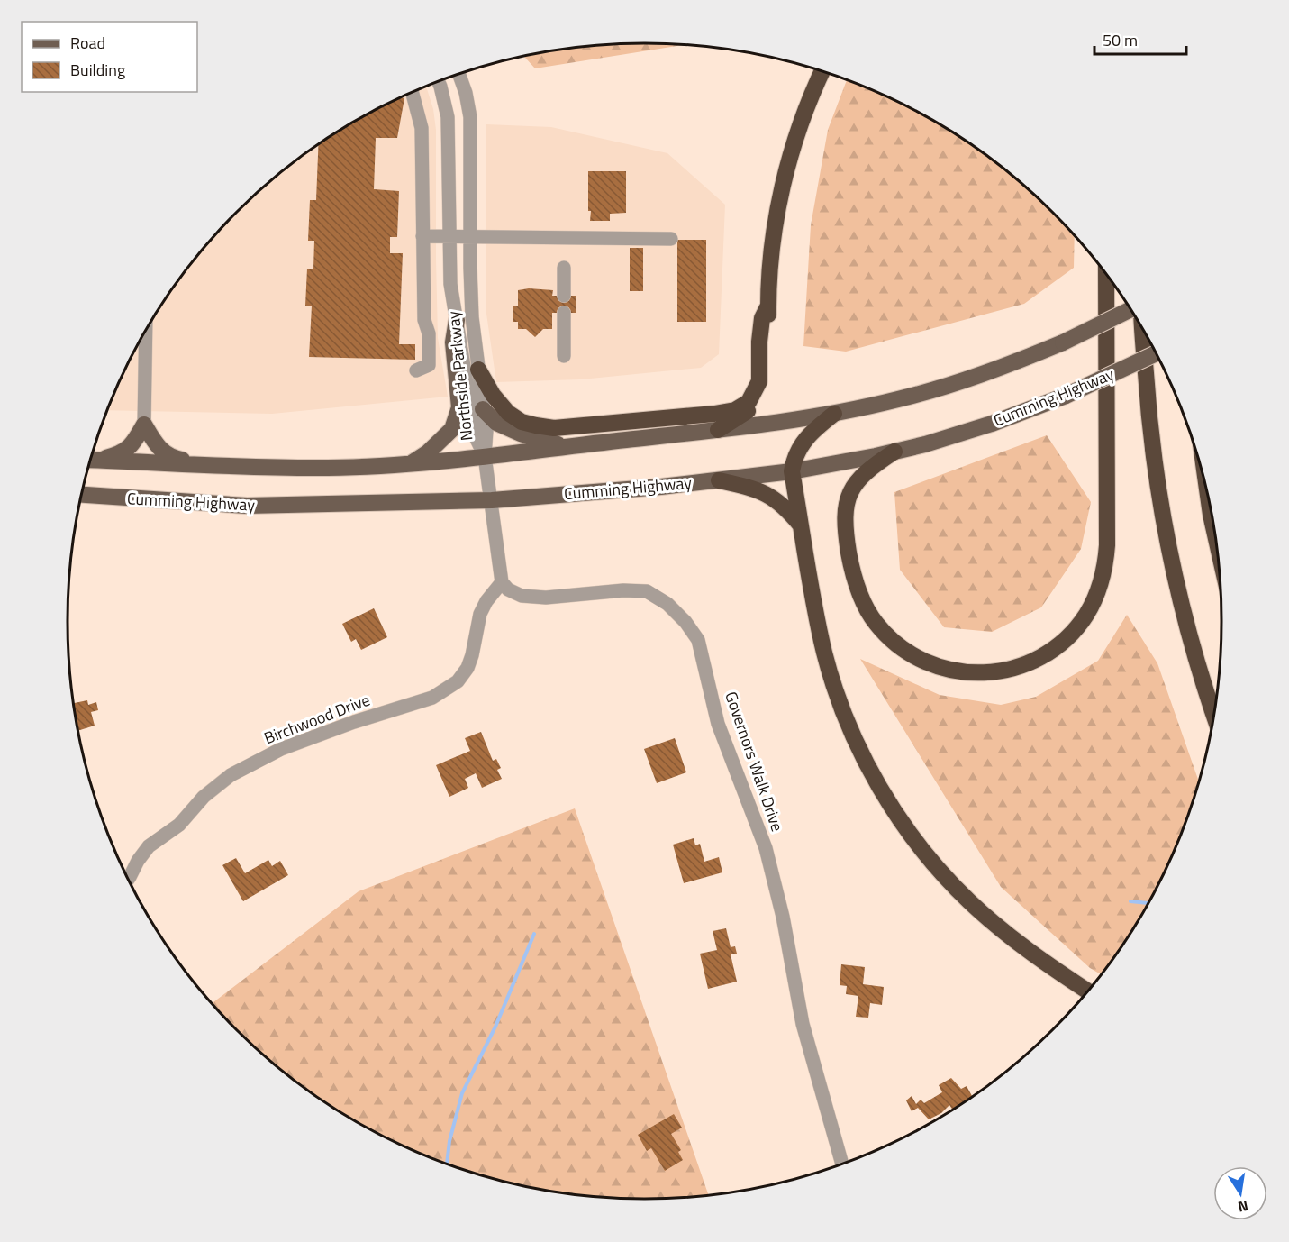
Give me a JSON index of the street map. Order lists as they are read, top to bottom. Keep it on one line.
{"streets":{"main road":["Cumming Highway"],"street":["Northside Parkway","Birchwood Drive","Governors Walk Drive"]},"crossings":[["Birchwood Drive","Governors Walk Drive"]],"legend":["Road","Building"],"scale_bar":"50 m","north":"bottom"}
